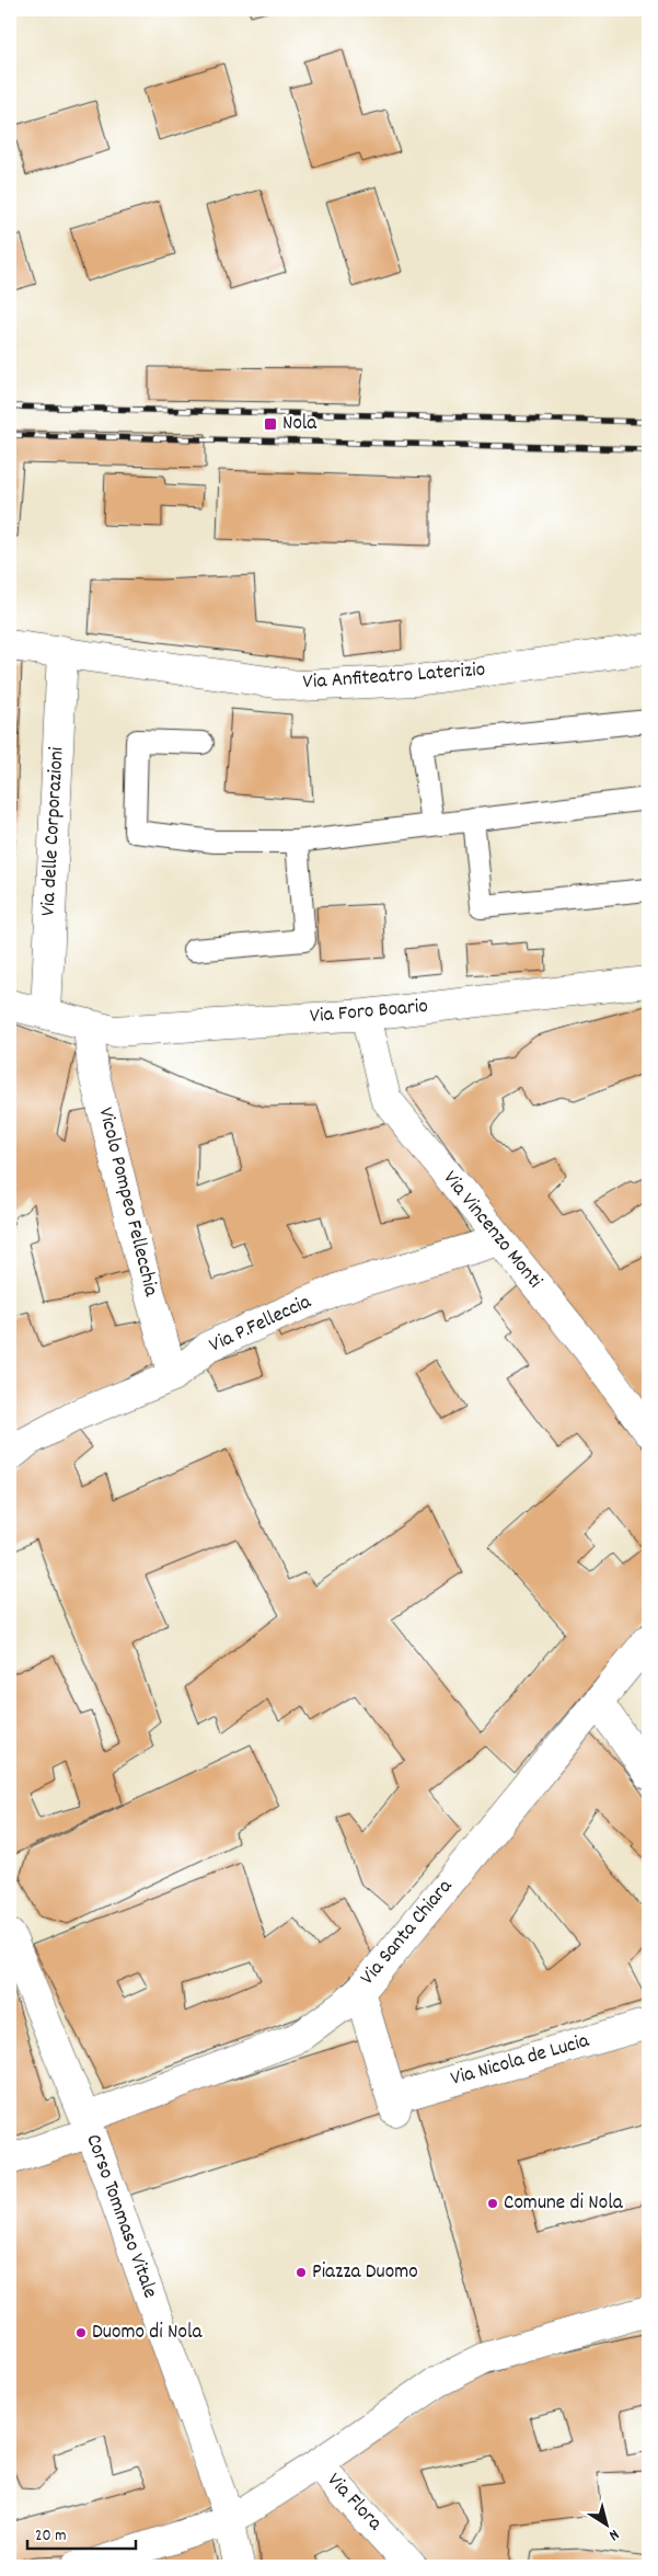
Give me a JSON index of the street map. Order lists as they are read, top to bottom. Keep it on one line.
{"streets":{"street":["Via Anfiteatro Laterizio","Via delle Corporazioni","Via Foro Boario","Vicolo Pompeo Fellecchia","Via Vincenzo Monti","Via P.Felleccia","Via Santa Chiara","Via Nicola de Lucia","Corso Tommaso Vitale","Via Flora"]},"crossings":[["Via Anfiteatro Laterizio","Via delle Corporazioni"],["Via delle Corporazioni","Via Foro Boario"],["Via Foro Boario","Vicolo Pompeo Fellecchia"],["Via Foro Boario","Via Vincenzo Monti"],["Vicolo Pompeo Fellecchia","Via P.Felleccia"],["Via Vincenzo Monti","Via P.Felleccia"],["Via Santa Chiara","Via Nicola de Lucia"],["Via Santa Chiara","Corso Tommaso Vitale"]],"places":{"transit":["Nola"],"other":["Comune di Nola","Piazza Duomo","Duomo di Nola"]},"scale_bar":"20 m","north":"bottom right"}
